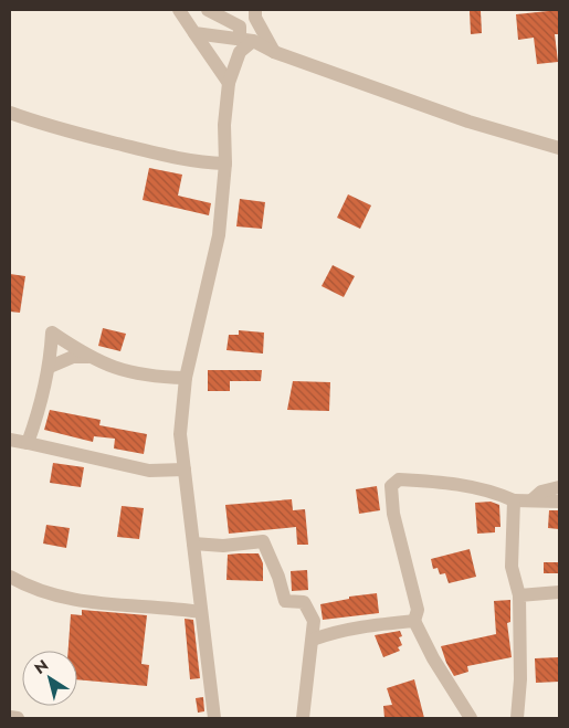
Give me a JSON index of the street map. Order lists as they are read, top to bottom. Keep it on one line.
{"north":"top left"}
